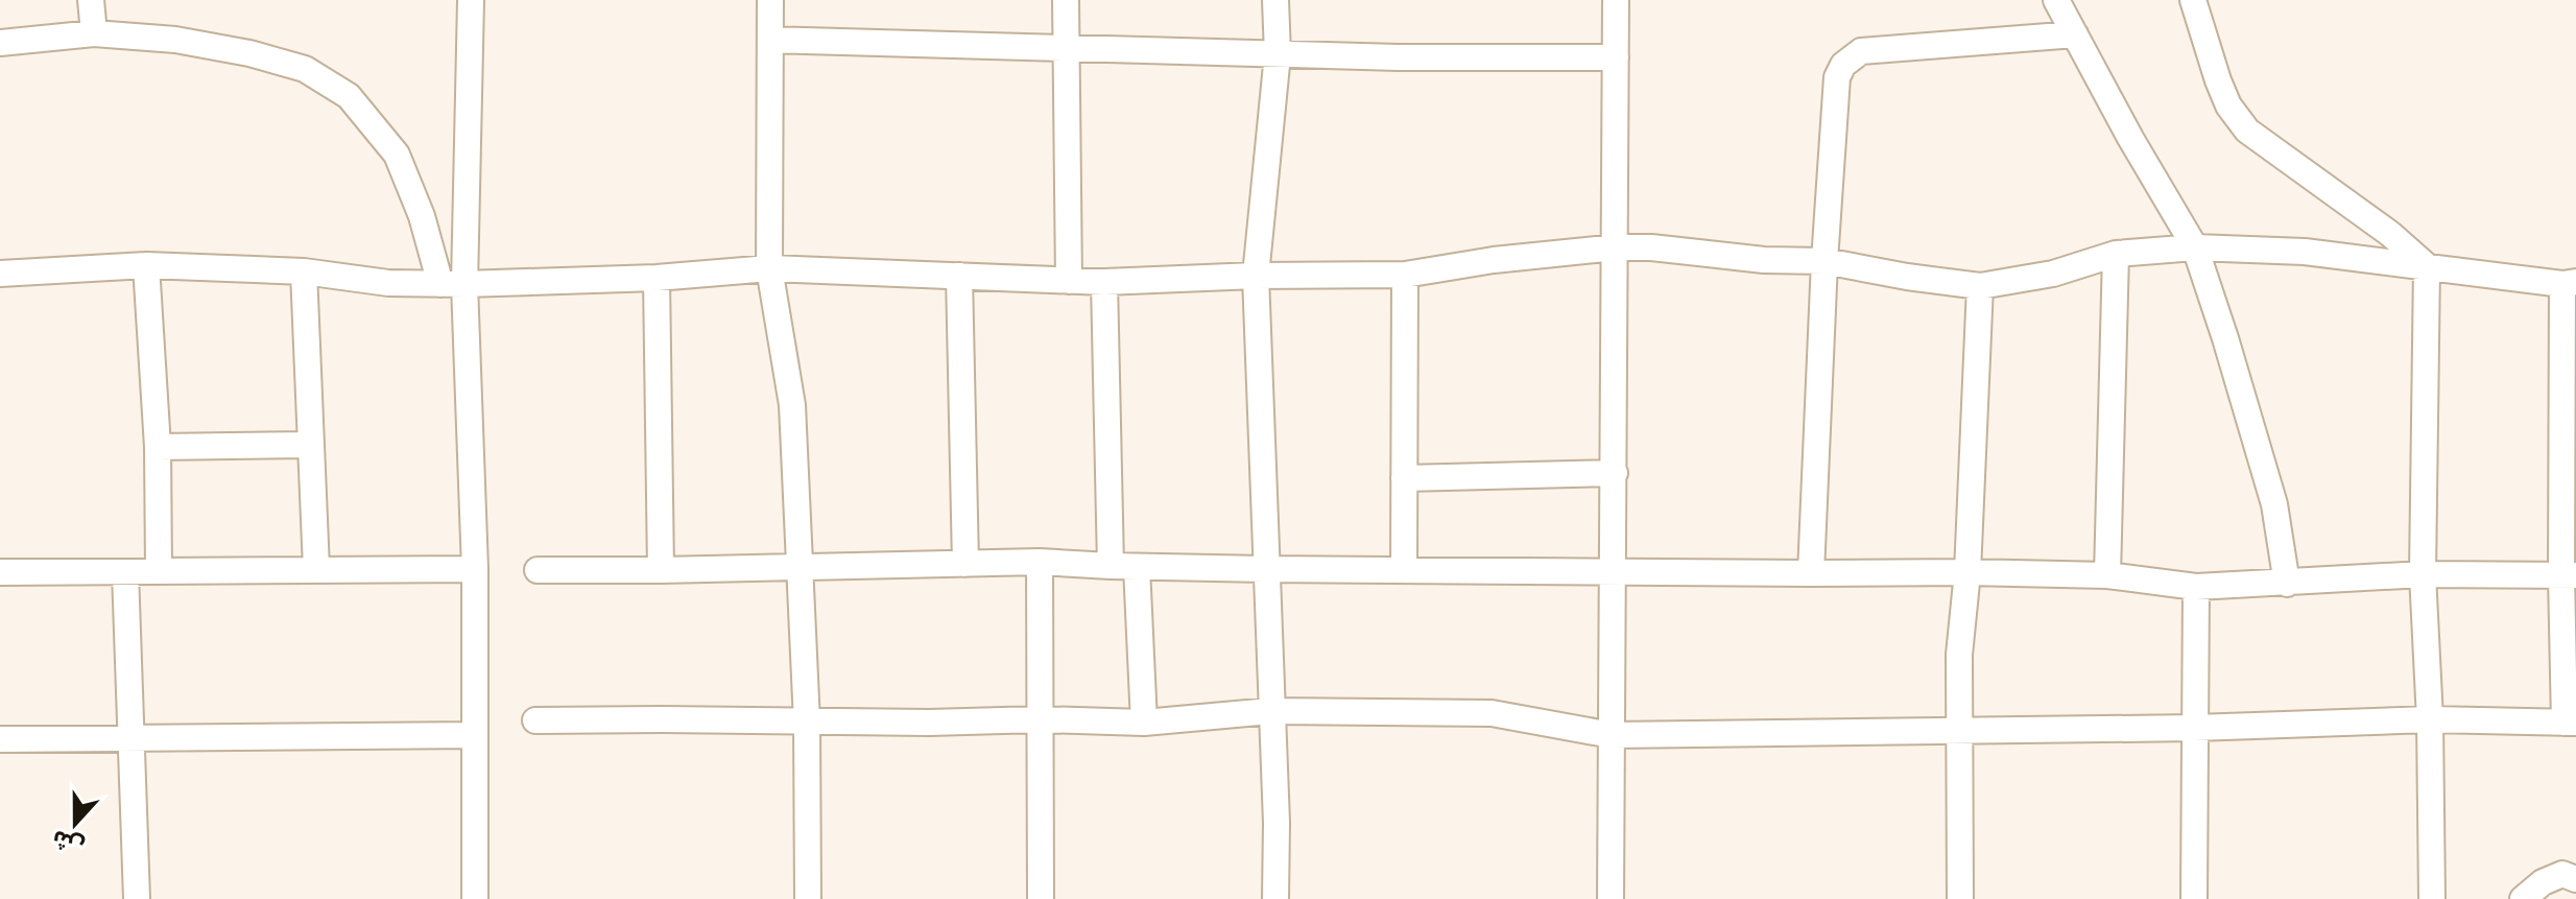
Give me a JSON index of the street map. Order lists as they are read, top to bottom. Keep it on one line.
{"north":"bottom"}
